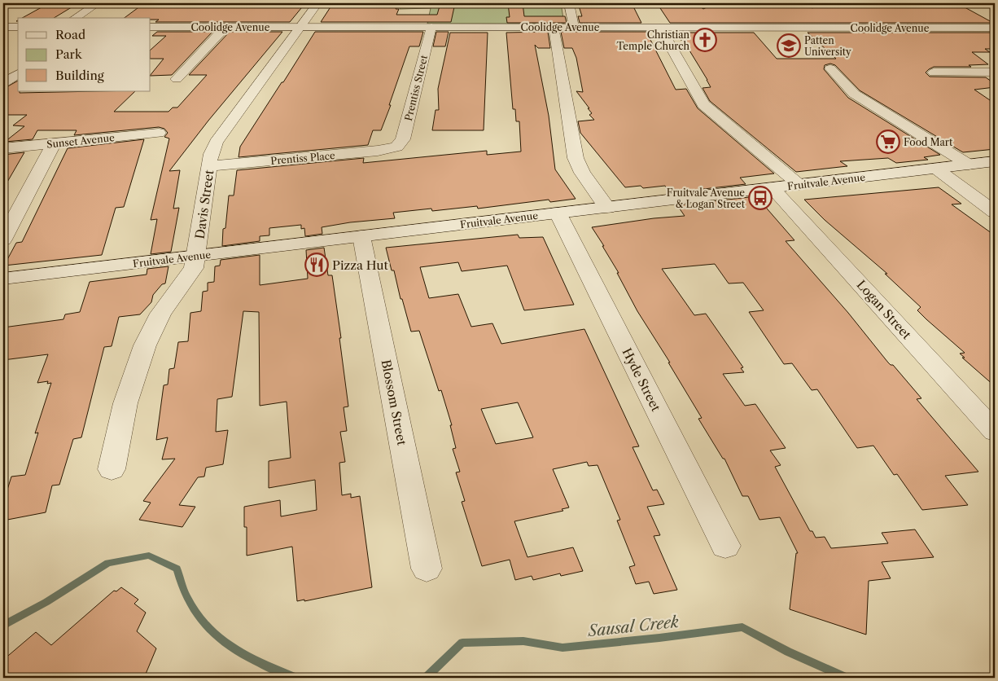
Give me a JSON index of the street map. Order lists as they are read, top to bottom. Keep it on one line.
{"streets":{"street":["Coolidge Avenue","Prentiss Street","Sunset Avenue","Prentiss Place","Fruitvale Avenue","Davis Street","Logan Street","Hyde Street","Blossom Street"]},"crossings":[["Coolidge Avenue","Prentiss Street"],["Coolidge Avenue","Davis Street"],["Prentiss Street","Prentiss Place"],["Prentiss Place","Davis Street"],["Fruitvale Avenue","Davis Street"],["Fruitvale Avenue","Logan Street"],["Fruitvale Avenue","Hyde Street"],["Fruitvale Avenue","Blossom Street"]],"water":["Sausal Creek"],"places":{"church":["Christian Temple Church"],"school or university":["Patten University"],"supermarket":["Food Mart"],"bus stop":["Fruitvale Avenue & Logan Street"],"restaurant":["Pizza Hut"]},"legend":["Road","Park","Building"]}
